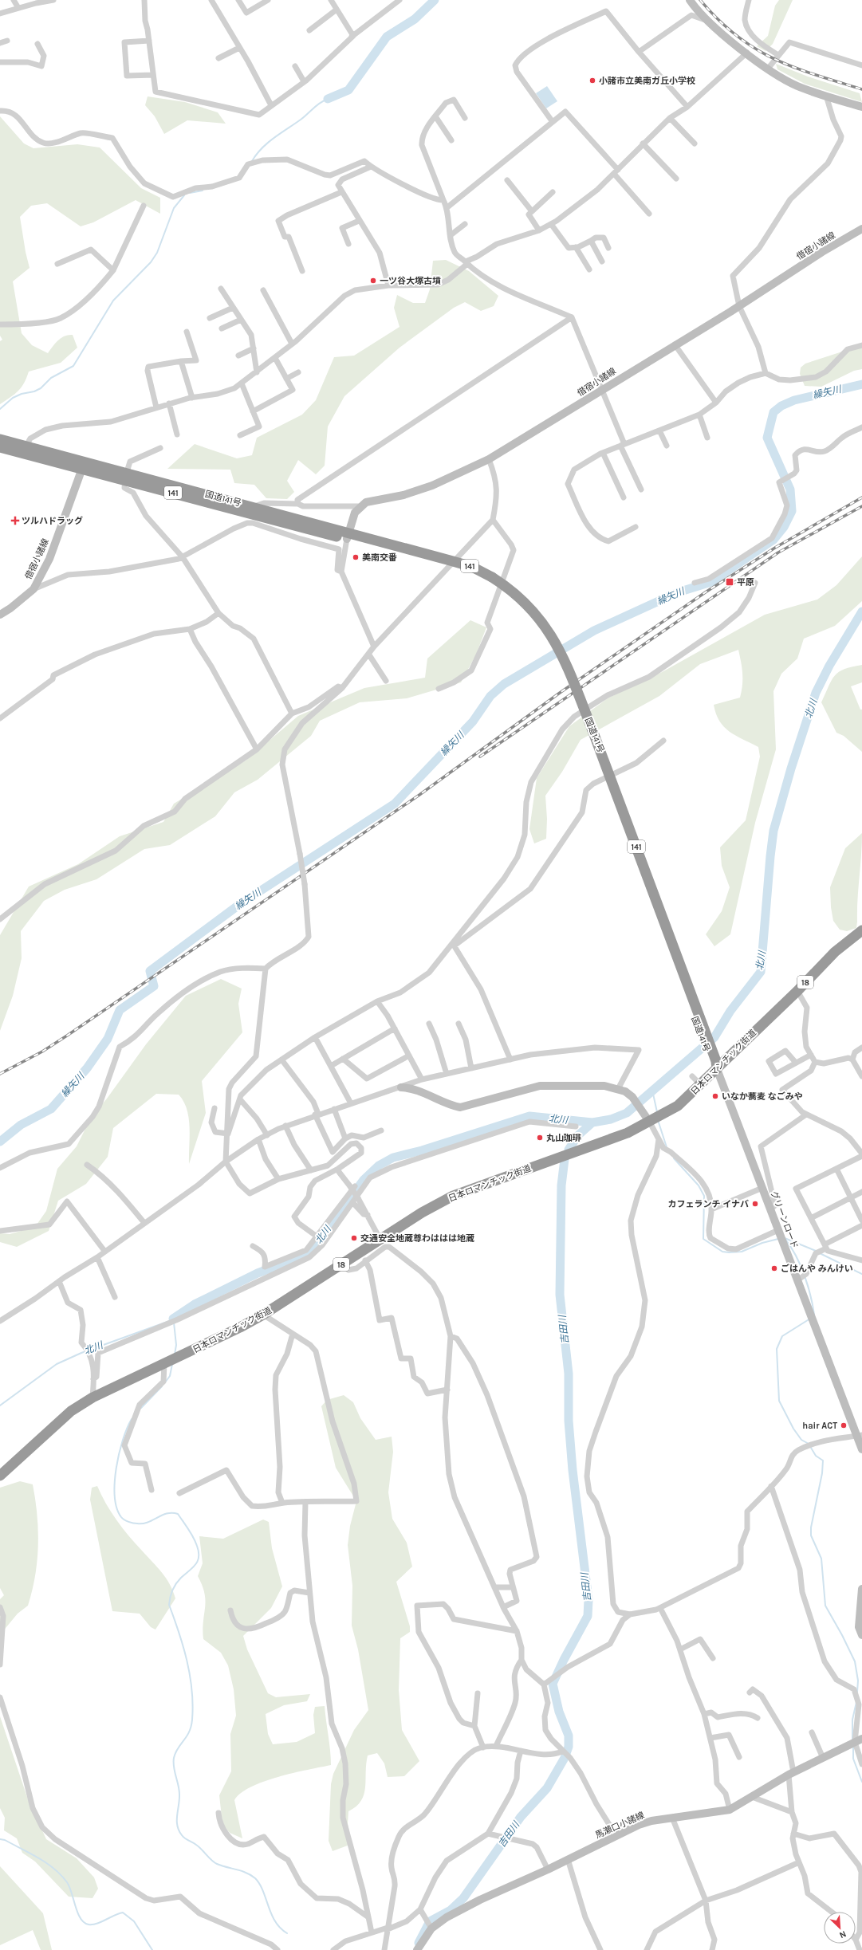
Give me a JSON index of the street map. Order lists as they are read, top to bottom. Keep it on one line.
{"streets":{"highway":["141","国道141号","18","日本ロマンチック街道"],"main road":["借宿小諸線","グリーンロード","馬瀬口小諸線"]},"crossings":[["借宿小諸線","国道141号"],["国道141号","日本ロマンチック街道"],["国道141号","グリーンロード"],["日本ロマンチック街道","グリーンロード"]],"water":["繰矢川","北川","吉田川"],"places":{"other":["小諸市立美南ガ丘小学校","一ツ谷大塚古墳","美南交番","いなか蕎麦 なごみや","丸山珈琲","カフェランチ イナバ","交通安全地蔵尊わははは地蔵","ごはんや みんけい","hair ACT"],"health":["ツルハドラッグ"],"transit":["平原"]},"north":"bottom right"}
